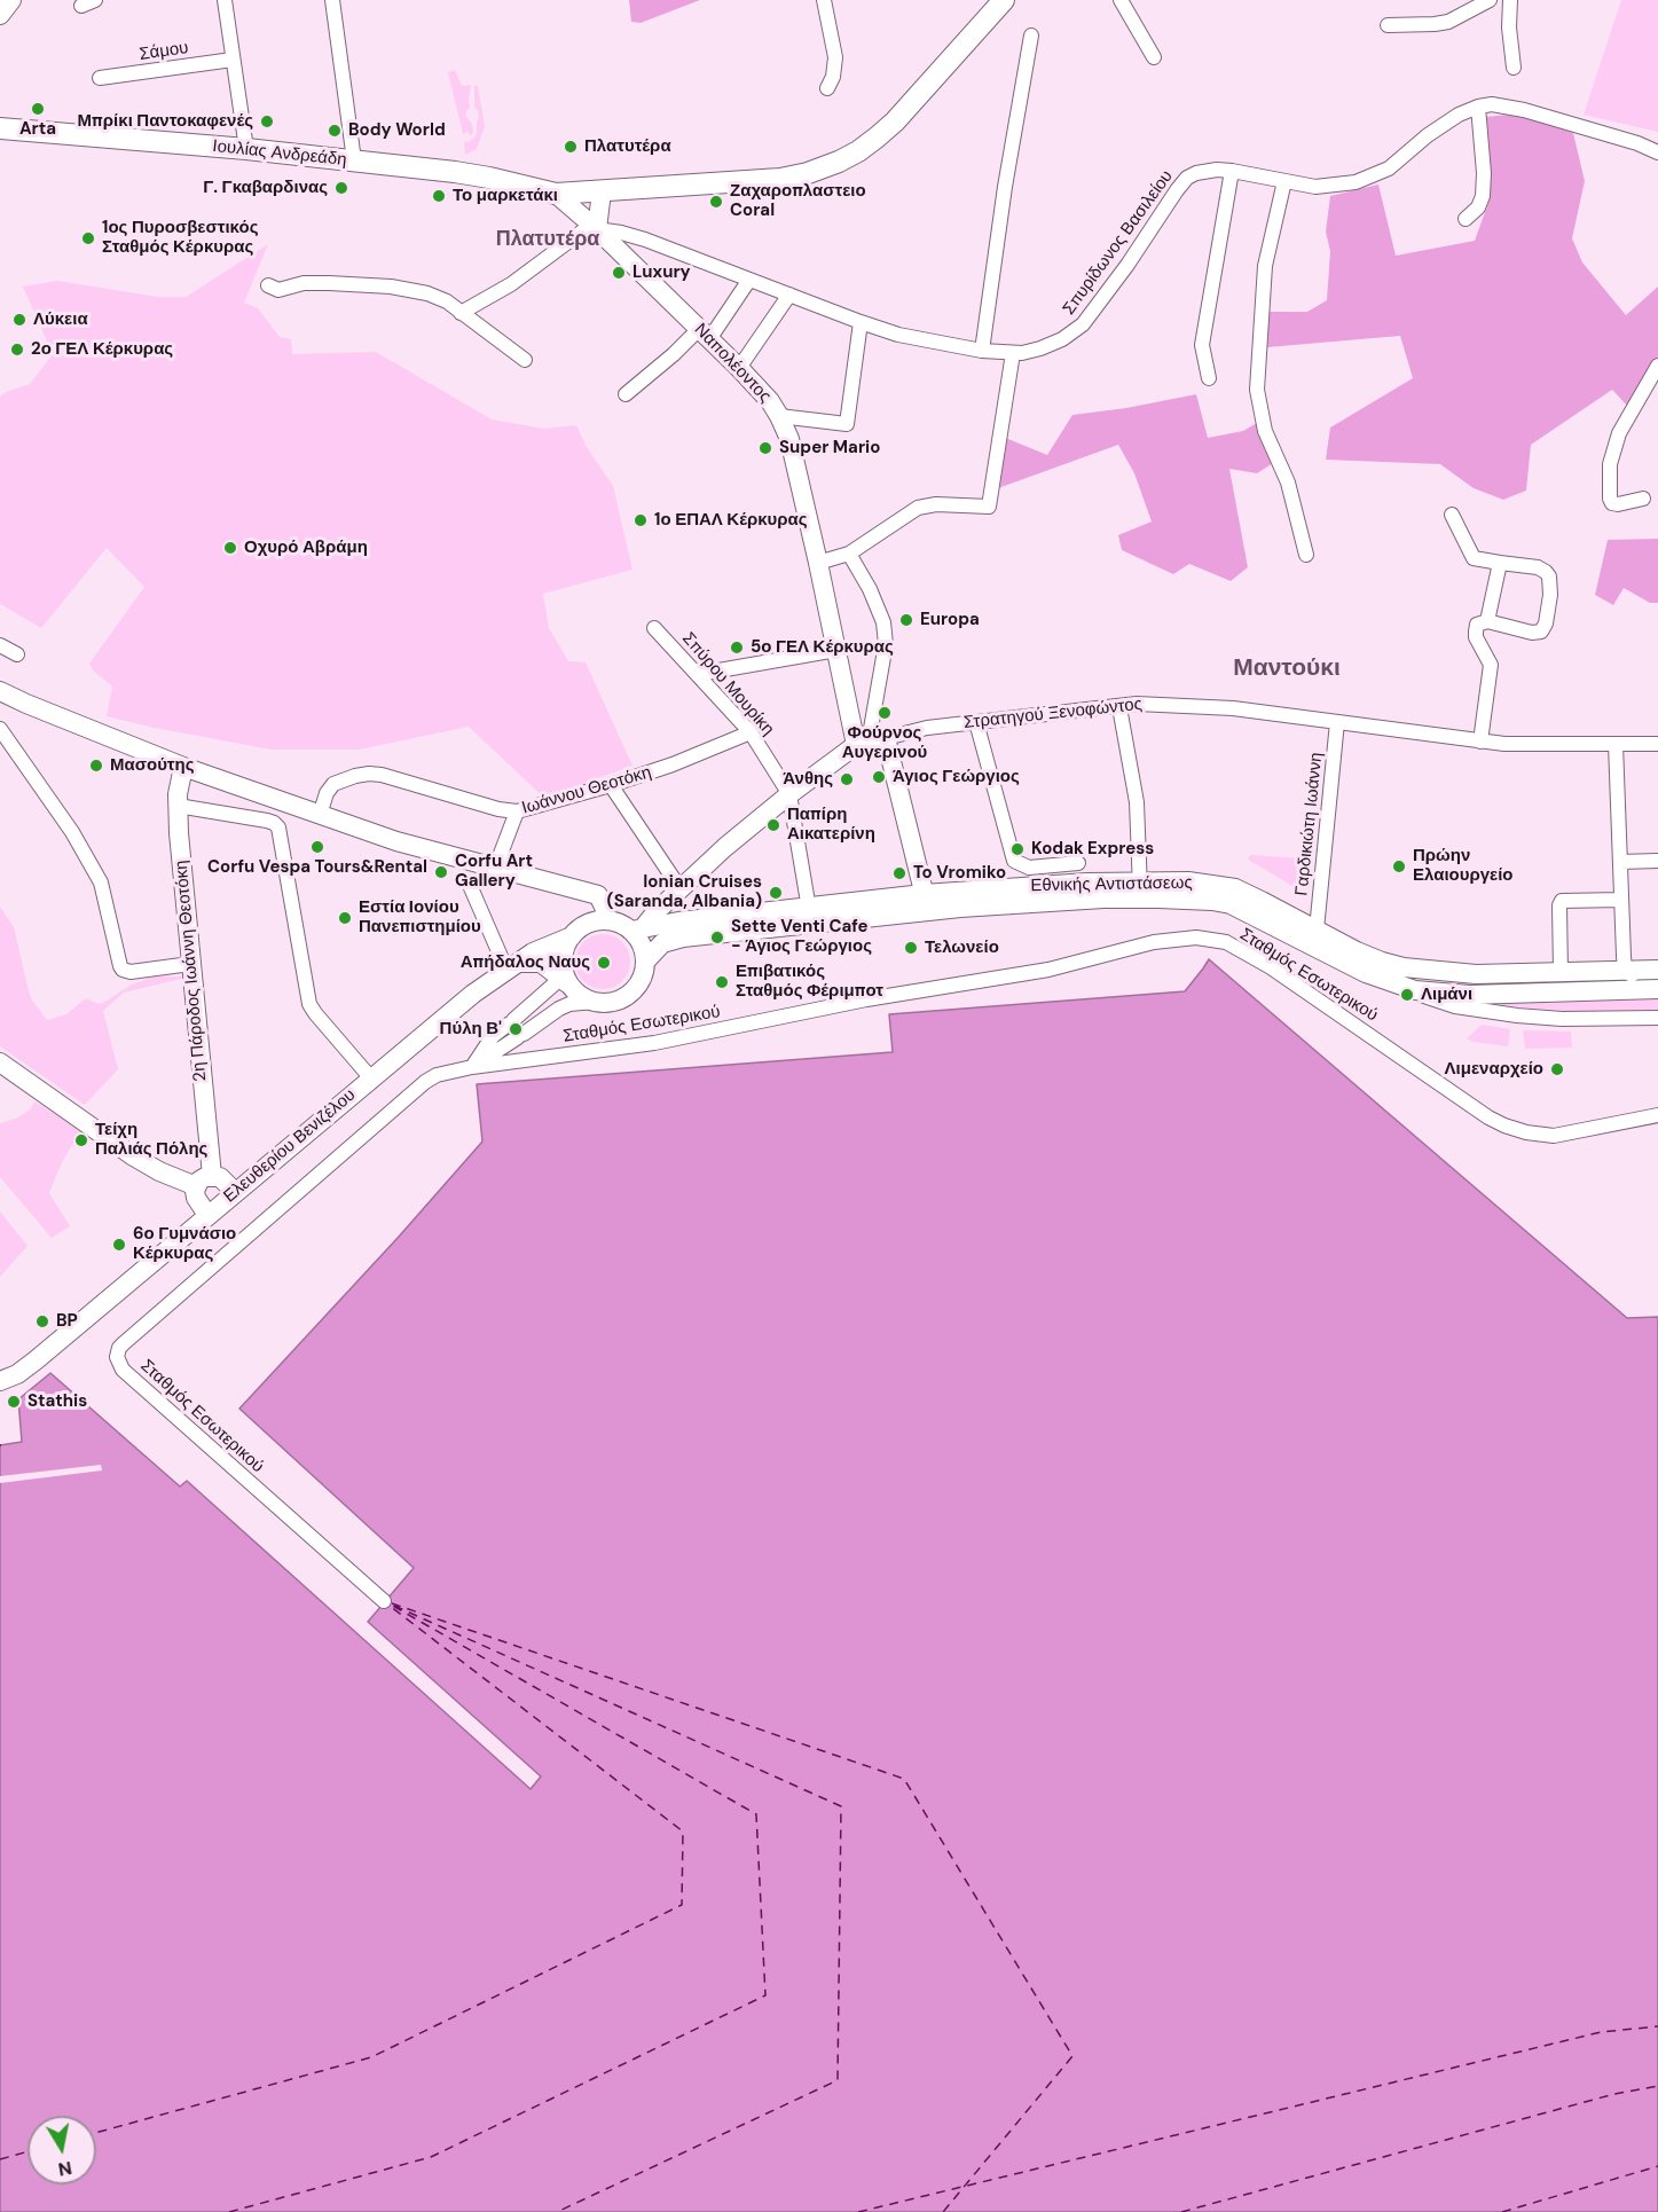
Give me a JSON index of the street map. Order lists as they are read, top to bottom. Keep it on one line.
{"streets":{"main road":["Ιουλίας Ανδρεάδη","Ναπολέοντος","Στρατηγού Ξενοφώντος","Εθνικής Αντιστάσεως","2η Πάροδος Ιωάννη Θεοτόκη","Ελευθερίου Βενιζέλου"],"street":["Σάμου","Σπυρίδωνος Βασιλείου","Σπύρου Μουρίκη","Ιωάννου Θεοτόκη","Γαρδικιώτη Ιωάννη","Σταθμός Εσωτερικού"]},"crossings":[["Ιουλίας Ανδρεάδη","Ναπολέοντος"],["Σπυρίδωνος Βασιλείου","Ναπολέοντος"],["Ναπολέοντος","Στρατηγού Ξενοφώντος"],["Ναπολέοντος","Εθνικής Αντιστάσεως"],["Σπύρου Μουρίκη","Στρατηγού Ξενοφώντος"],["Σπύρου Μουρίκη","Ιωάννου Θεοτόκη"],["Σπύρου Μουρίκη","Εθνικής Αντιστάσεως"],["Στρατηγού Ξενοφώντος","Γαρδικιώτη Ιωάννη"],["Στρατηγού Ξενοφώντος","Εθνικής Αντιστάσεως"],["Στρατηγού Ξενοφώντος","Ελευθερίου Βενιζέλου"],["Γαρδικιώτη Ιωάννη","Εθνικής Αντιστάσεως"],["Εθνικής Αντιστάσεως","Ελευθερίου Βενιζέλου"],["2η Πάροδος Ιωάννη Θεοτόκη","Ελευθερίου Βενιζέλου"]],"districts":["Πλατυτέρα","Μαντούκι"],"places":["Arta","Μπρίκι Παντοκαφενές","Body World","Πλατυτέρα","Γ. Γκαβαρδινας","Το μαρκετάκι","Ζαχαροπλαστειο Coral","1ος Πυροσβεστικός Σταθμός Κέρκυρας","Luxury","Λύκεια","2ο ΓΕΛ Κέρκυρας","Super Mario","1ο ΕΠΑΛ Κέρκυρας","Οχυρό Αβράμη","Europa","5ο ΓΕΛ Κέρκυρας","Φούρνος Αυγερινού","Μασούτης","Άγιος Γεώργιος","Άνθης","Παπίρη Αικατερίνη","Corfu Vespa Tours&Rental","Kodak Express","Πρώην Ελαιουργείο","Corfu Art Gallery","To Vromiko","Ionian Cruises (Saranda, Albania)","Εστία Ιονίου Πανεπιστημίου","Sette Venti Cafe - Άγιος Γεώργιος","Τελωνείο","Απήδαλος Ναυς","Επιβατικός Σταθμός Φέριμποτ","Λιμάνι","Πύλη Β'","Λιμεναρχείο","Τείχη Παλιάς Πόλης","6ο Γυμνάσιο Κέρκυρας","BP","Stathis"],"north":"bottom"}
